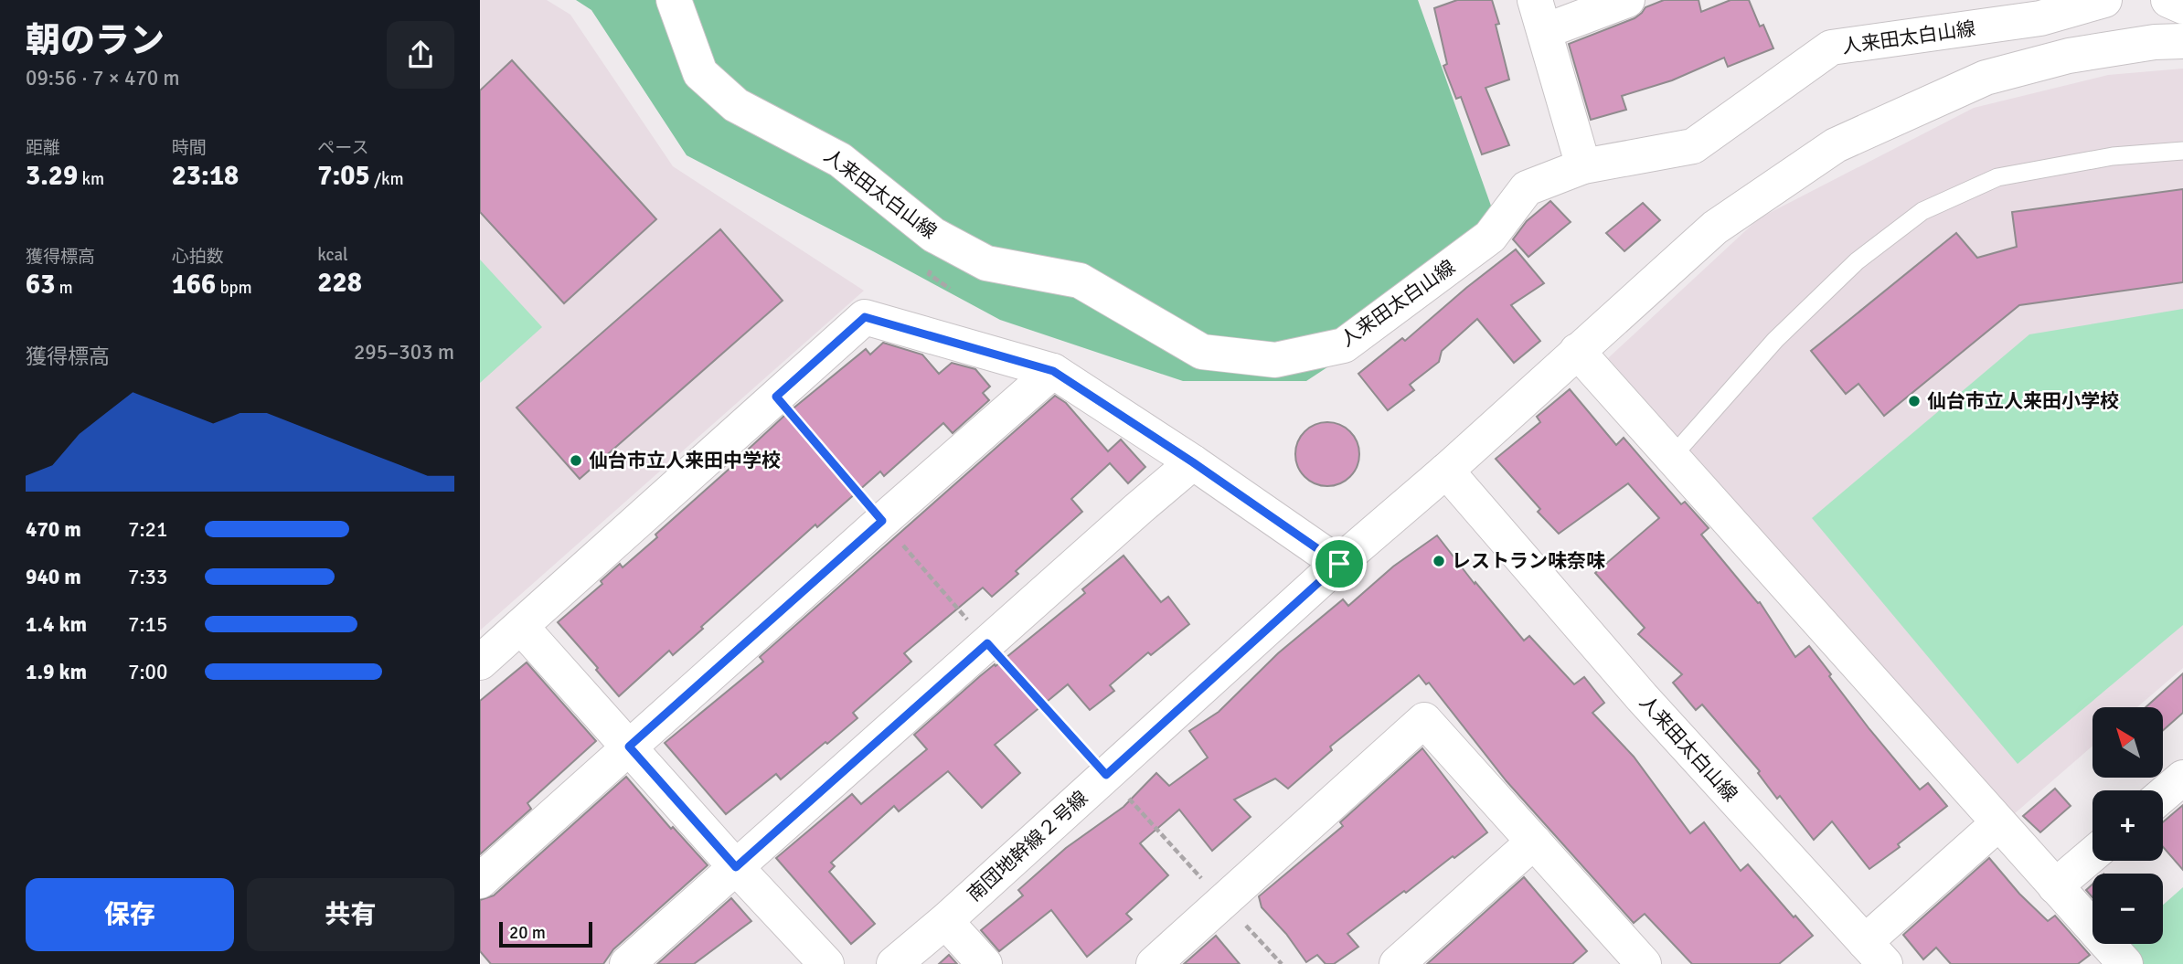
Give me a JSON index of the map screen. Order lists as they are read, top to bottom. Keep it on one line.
{"streets":{"street":["人来田太白山線","南団地幹線２号線"]},"crossings":[["人来田太白山線","南団地幹線２号線"]],"places":["仙台市立人来田小学校","仙台市立人来田中学校","レストラン味奈味"],"scale_bar":"20 m","north":"top left","page":{"heading":["朝のラン","09:56 · 7 × 470 m"],"stats":[["距離","3.29 km"],["時間","23:18"],["ペース","7:05 /km"],["獲得標高","63 m"],["心拍数","166 bpm"],["kcal","228"]],"chart":["獲得標高","295–303 m"],"list":[{"name":"470 m","note":"7:21"},{"name":"940 m","note":"7:33"},{"name":"1.4 km","note":"7:15"},{"name":"1.9 km","note":"7:00"}],"map_buttons":["+","−"],"buttons":["保存","共有"],"scale":"20 m"}}
